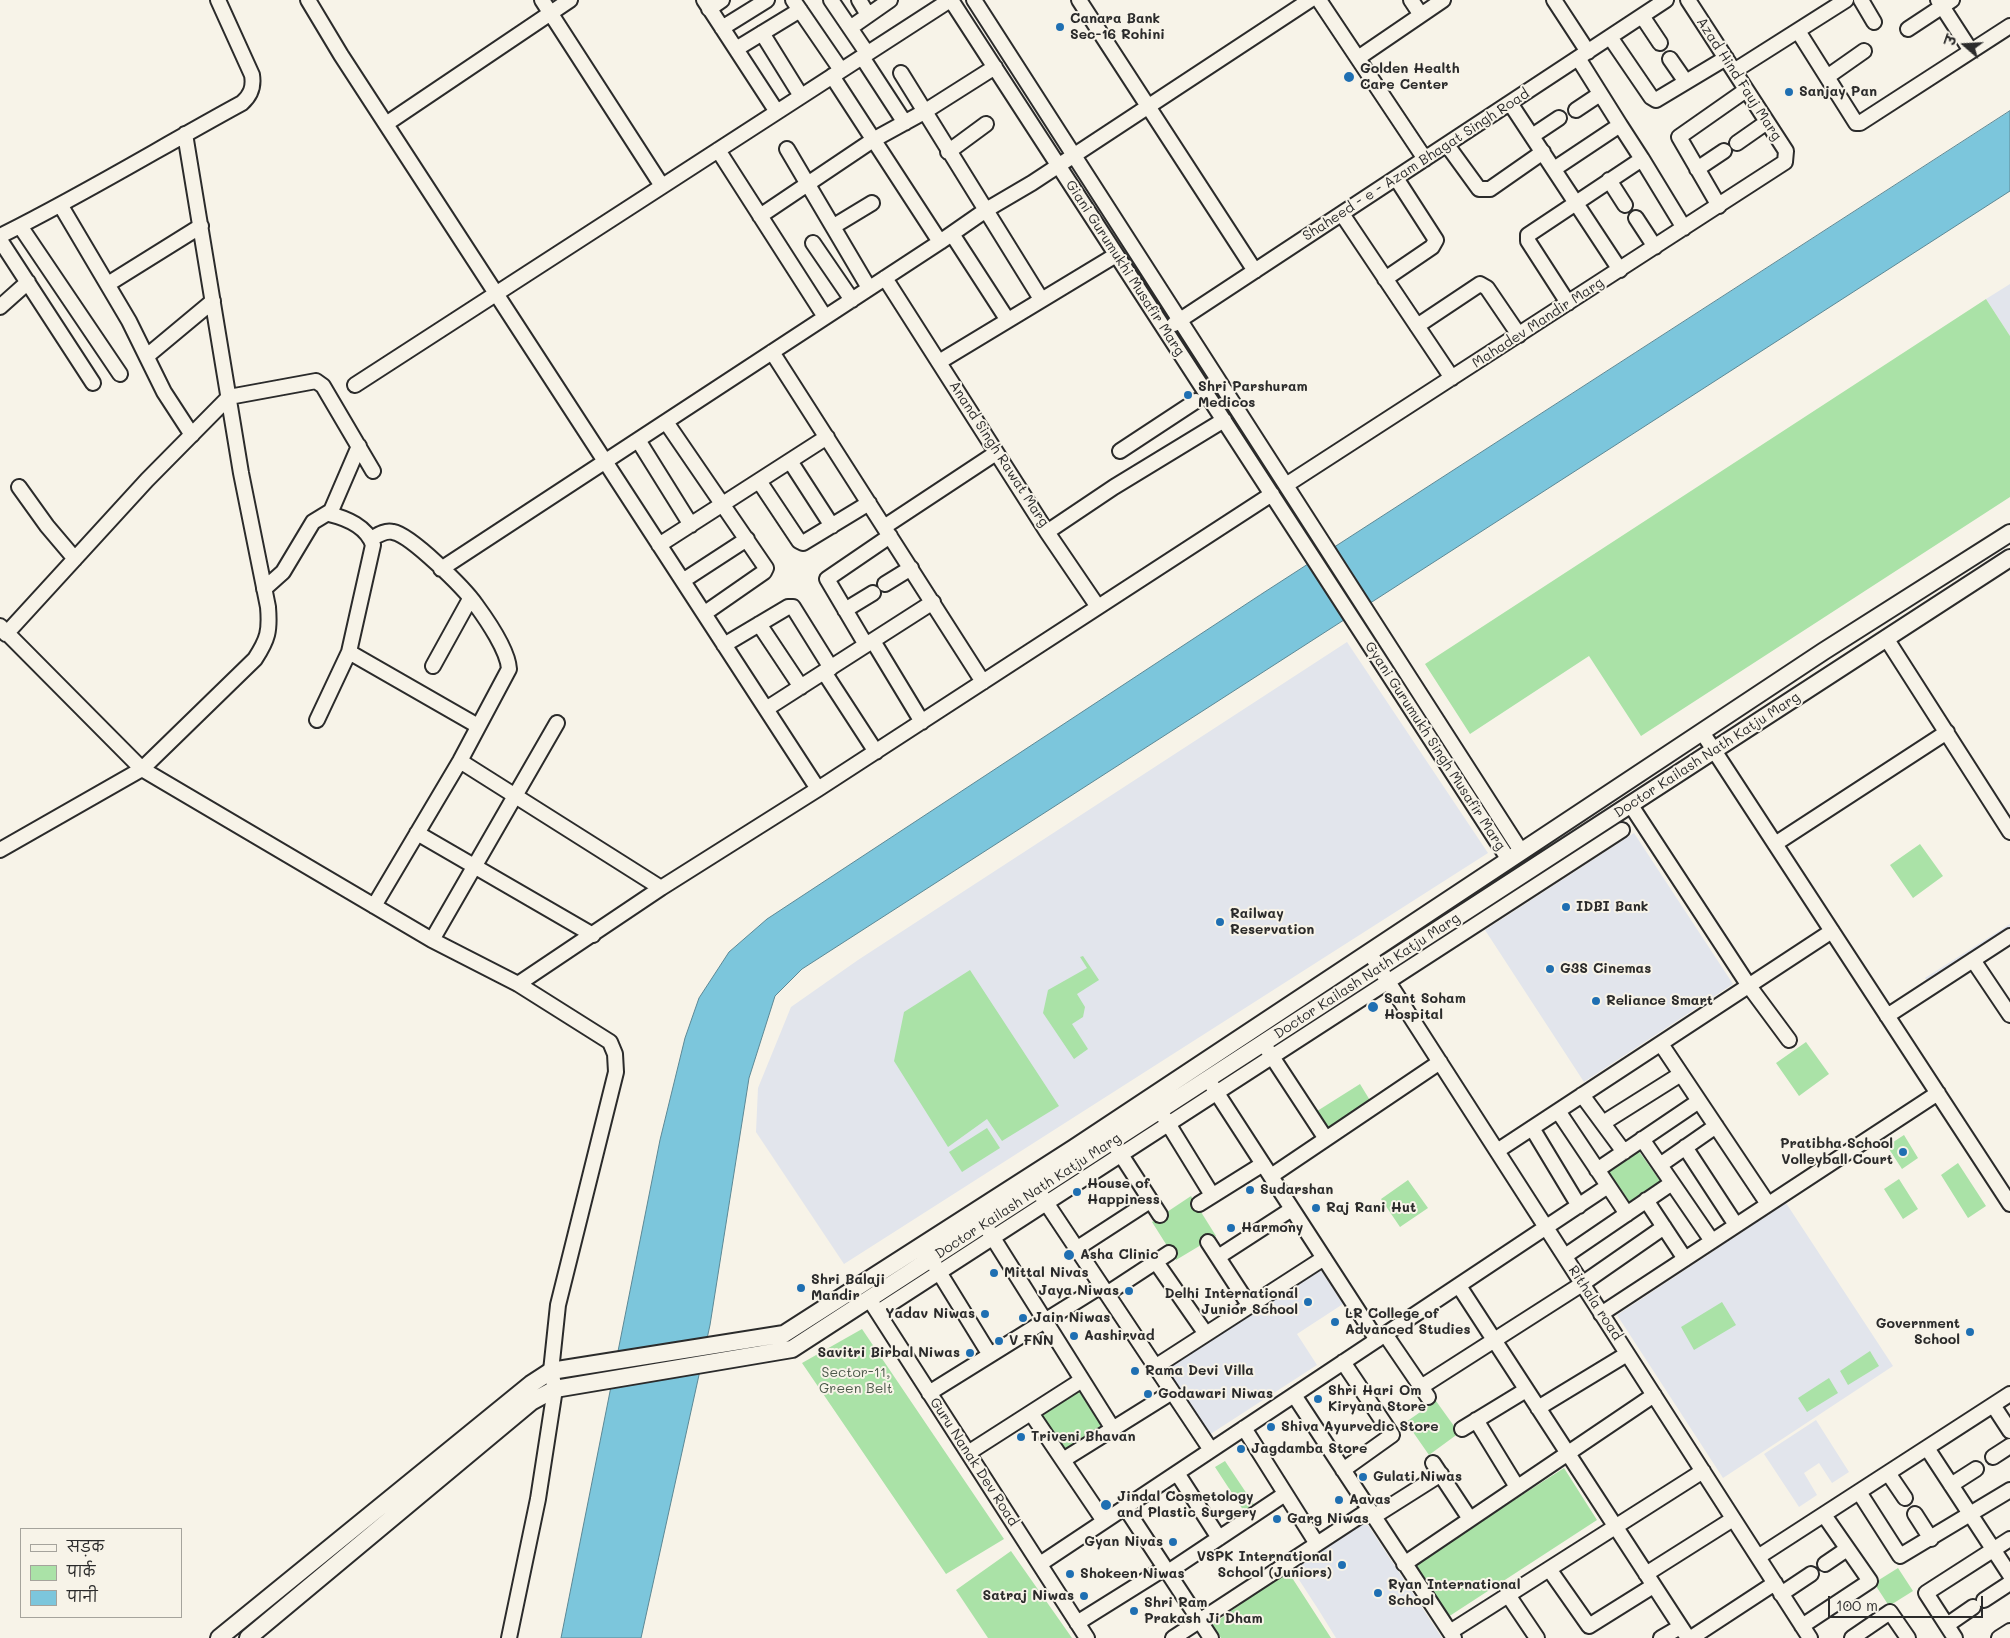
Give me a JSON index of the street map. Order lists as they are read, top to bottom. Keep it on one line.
{"streets":{"main road":["Doctor Kailash Nath Katju Marg"],"street":["Azad Hind Fauj Marg","Shaheed - e - Azam Bhagat Singh Road","Giani Gurumukhi Musafir Marg","Mahadev Mandir Marg","Anand Singh Rawat Marg","Gyani Gurumukh Singh Musafir Marg","Rithala road","Guru Nanak Dev Road"]},"crossings":[["Azad Hind Fauj Marg","Mahadev Mandir Marg"],["Shaheed - e - Azam Bhagat Singh Road","Giani Gurumukhi Musafir Marg"],["Giani Gurumukhi Musafir Marg","Mahadev Mandir Marg"],["Giani Gurumukhi Musafir Marg","Anand Singh Rawat Marg"],["Giani Gurumukhi Musafir Marg","Gyani Gurumukh Singh Musafir Marg"],["Gyani Gurumukh Singh Musafir Marg","Doctor Kailash Nath Katju Marg"],["Doctor Kailash Nath Katju Marg","Rithala road"],["Doctor Kailash Nath Katju Marg","Guru Nanak Dev Road"]],"parks":["Sector-11, Green Belt"],"places":["Canara Bank Sec-16 Rohini","Golden Health Care Center","Sanjay Pan","Shri Parshuram Medicos","IDBI Bank","Railway Reservation","G3S Cinemas","Reliance Smart","Sant Soham Hospital","Pratibha School Volleyball Court","Sudarshan","House of Happiness","Raj Rani Hut","Harmony","Asha Clinic","Mittal Nivas","Shri Balaji Mandir","Jaya Niwas","Delhi International Junior School","Yadav Niwas","Jain Niwas","LR College of Advanced Studies","Government School","Aashirvad","V FNN","Savitri Birbal Niwas","Rama Devi Villa","Godawari Niwas","Shri Hari Om Kiryana Store","Shiva Ayurvedic Store","Triveni Bhavan","Jagdamba Store","Gulati Niwas","Aavas","Jindal Cosmetology and Plastic Surgery","Garg Niwas","Gyan Nivas","VSPK International School (Juniors)","Shokeen Niwas","Ryan International School","Satraj Niwas","Shri Ram Prakash Ji Dham"],"legend":["सड़क","पार्क","पानी"],"scale_bar":"100 m","north":"left"}
